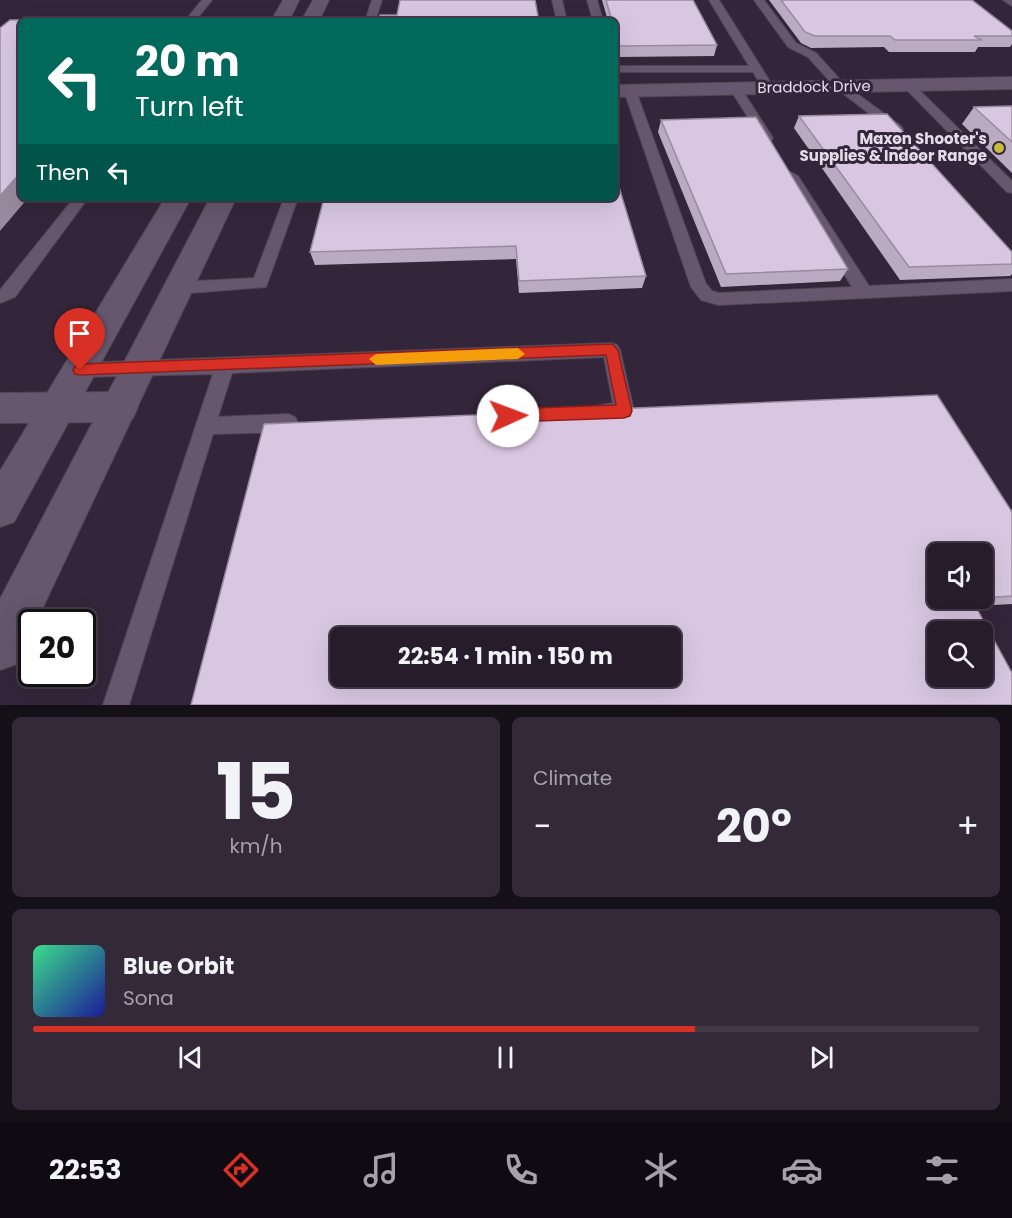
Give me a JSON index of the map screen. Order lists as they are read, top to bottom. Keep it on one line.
{"streets":{"main road":["Braddock Drive"]},"places":["Maxon Shooter's Supplies & Indoor Range"],"page":{"turn":["20 m","Turn left"],"then":"Then","limit":"20","trip":"22:54 · 1 min · 150 m","tile":[["15","km/h"],"Climate"],"heat":["−","20°","+"],"song":["Blue Orbit","Sona"],"tabs":"22:53"}}
